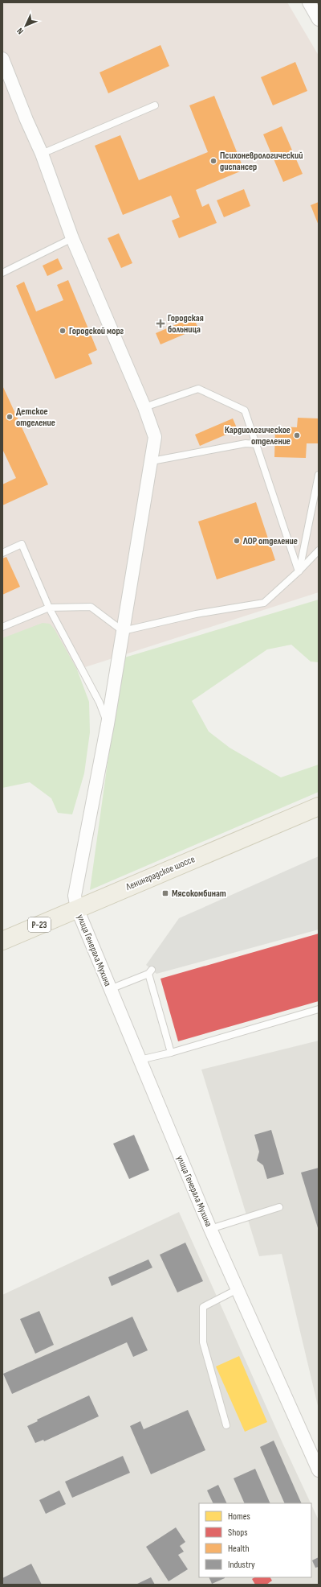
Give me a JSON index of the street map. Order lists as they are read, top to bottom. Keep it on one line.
{"streets":{"main road":["Ленинградское шоссе","Р-23"],"street":["улица Генерала Мухина"]},"crossings":[["Ленинградское шоссе","улица Генерала Мухина"]],"places":{"other":["Психоневрологический диспансер","Городской морг","Детское отделение","Кардиологическое отделение","ЛОР отделение"],"health":["Городская больница"],"transit":["Мясокомбинат"]},"legend":["Homes","Shops","Health","Industry"],"north":"bottom left"}
